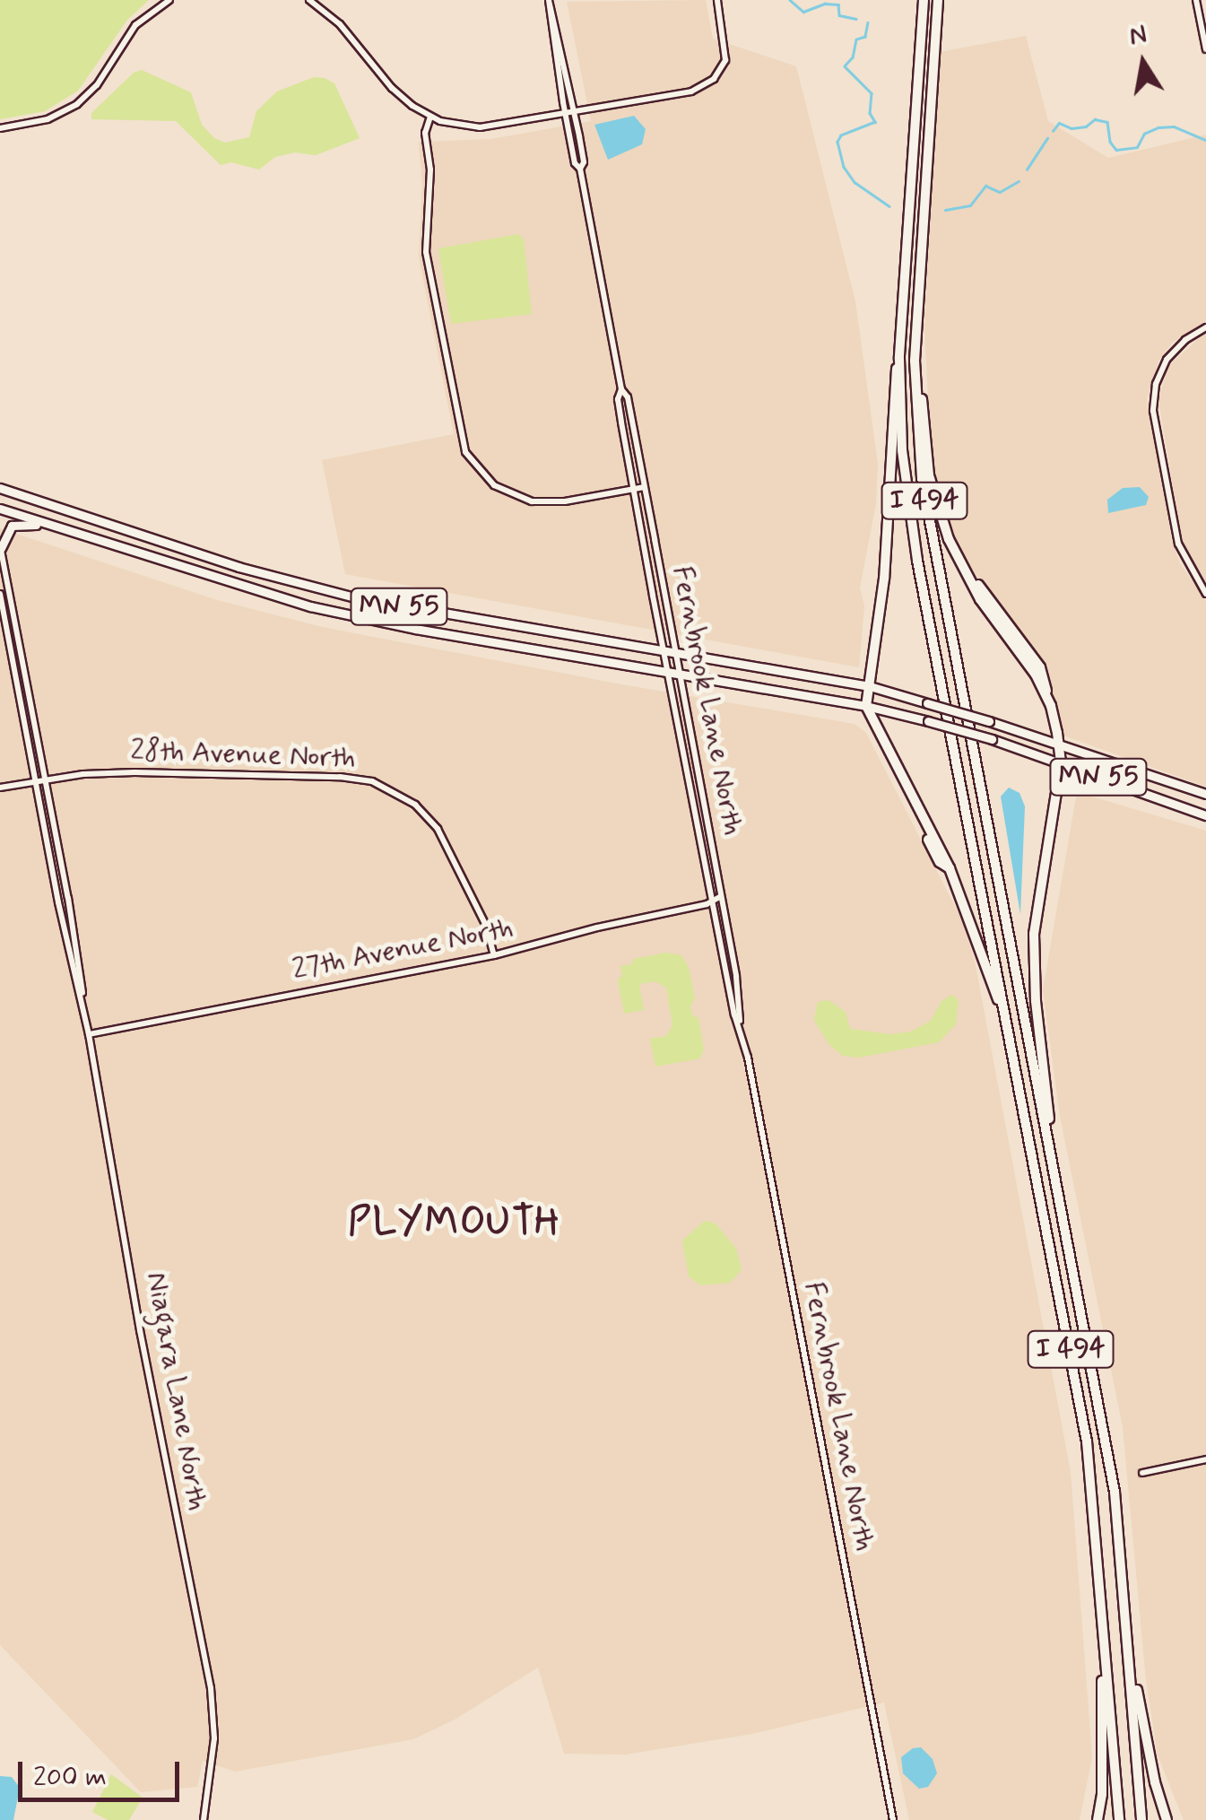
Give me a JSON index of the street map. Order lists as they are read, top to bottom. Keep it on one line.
{"streets":{"highway":["I 494"],"main road":["MN 55"],"street":["Fernbrook Lane North","28th Avenue North","27th Avenue North","Niagara Lane North"]},"crossings":[["MN 55","Fernbrook Lane North"],["Fernbrook Lane North","27th Avenue North"],["28th Avenue North","27th Avenue North"],["28th Avenue North","Niagara Lane North"],["27th Avenue North","Niagara Lane North"]],"districts":["PLYMOUTH"],"scale_bar":"200 m","north":"top"}
